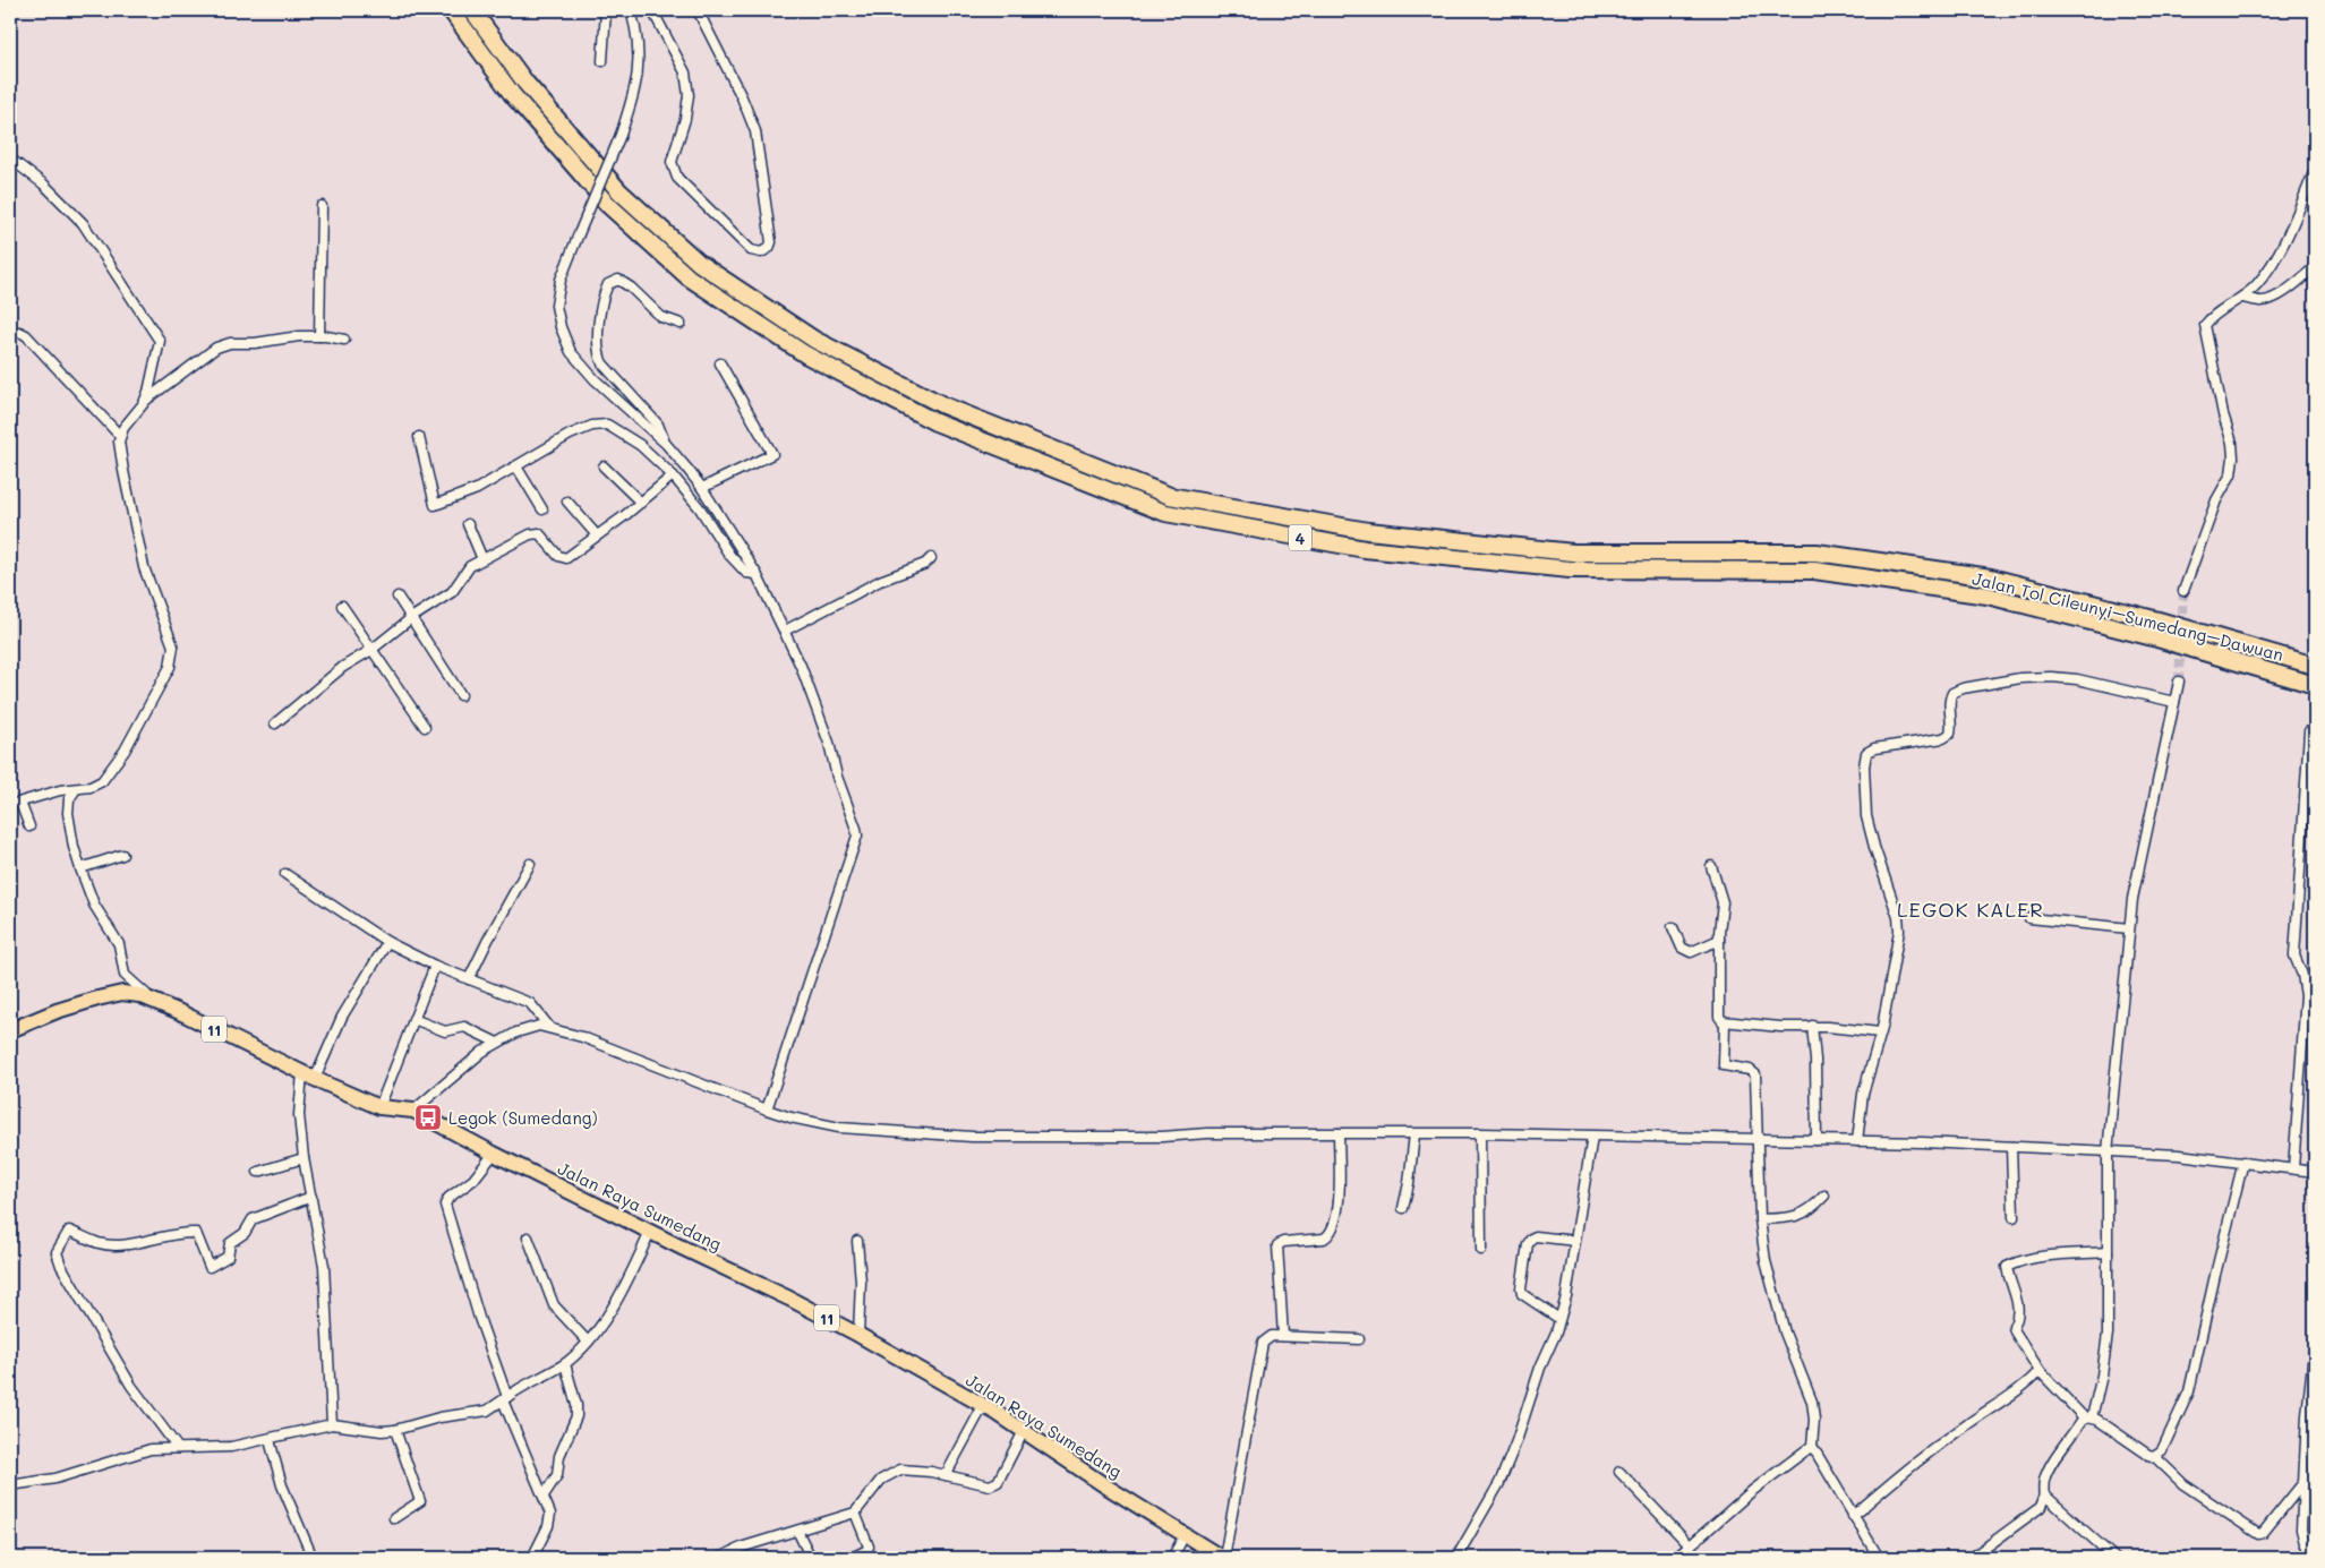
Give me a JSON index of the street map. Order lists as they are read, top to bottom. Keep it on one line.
{"streets":{"highway":["4","Jalan Tol Cileunyi–Sumedang–Dawuan","11","Jalan Raya Sumedang"]},"districts":["LEGOK KALER"],"places":{"bus stop":["Legok (Sumedang)"]}}
